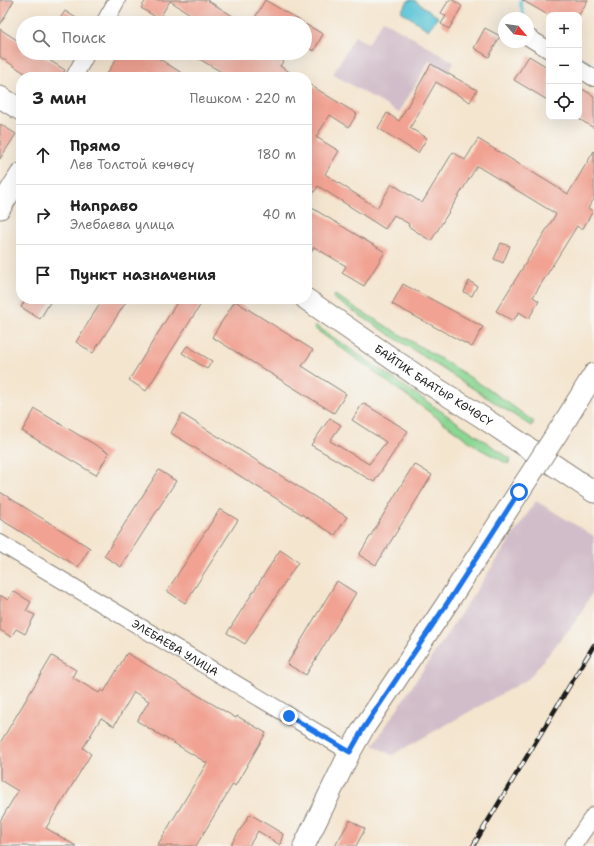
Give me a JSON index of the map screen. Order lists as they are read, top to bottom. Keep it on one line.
{"streets":{"main road":["БАЙТИК БААТЫР КӨЧӨСҮ"],"street":["ЭЛЕБАЕВА УЛИЦА"]},"north":"bottom right","page":{"map_buttons":["+","−"],"search":"Поиск","heading":["3 мин","Пешком · 220 m"],"list":[["Прямо","Лев Толстой көчөсү","180 m"],["Направо","Элебаева улица","40 m"],"Пункт назначения"]}}
